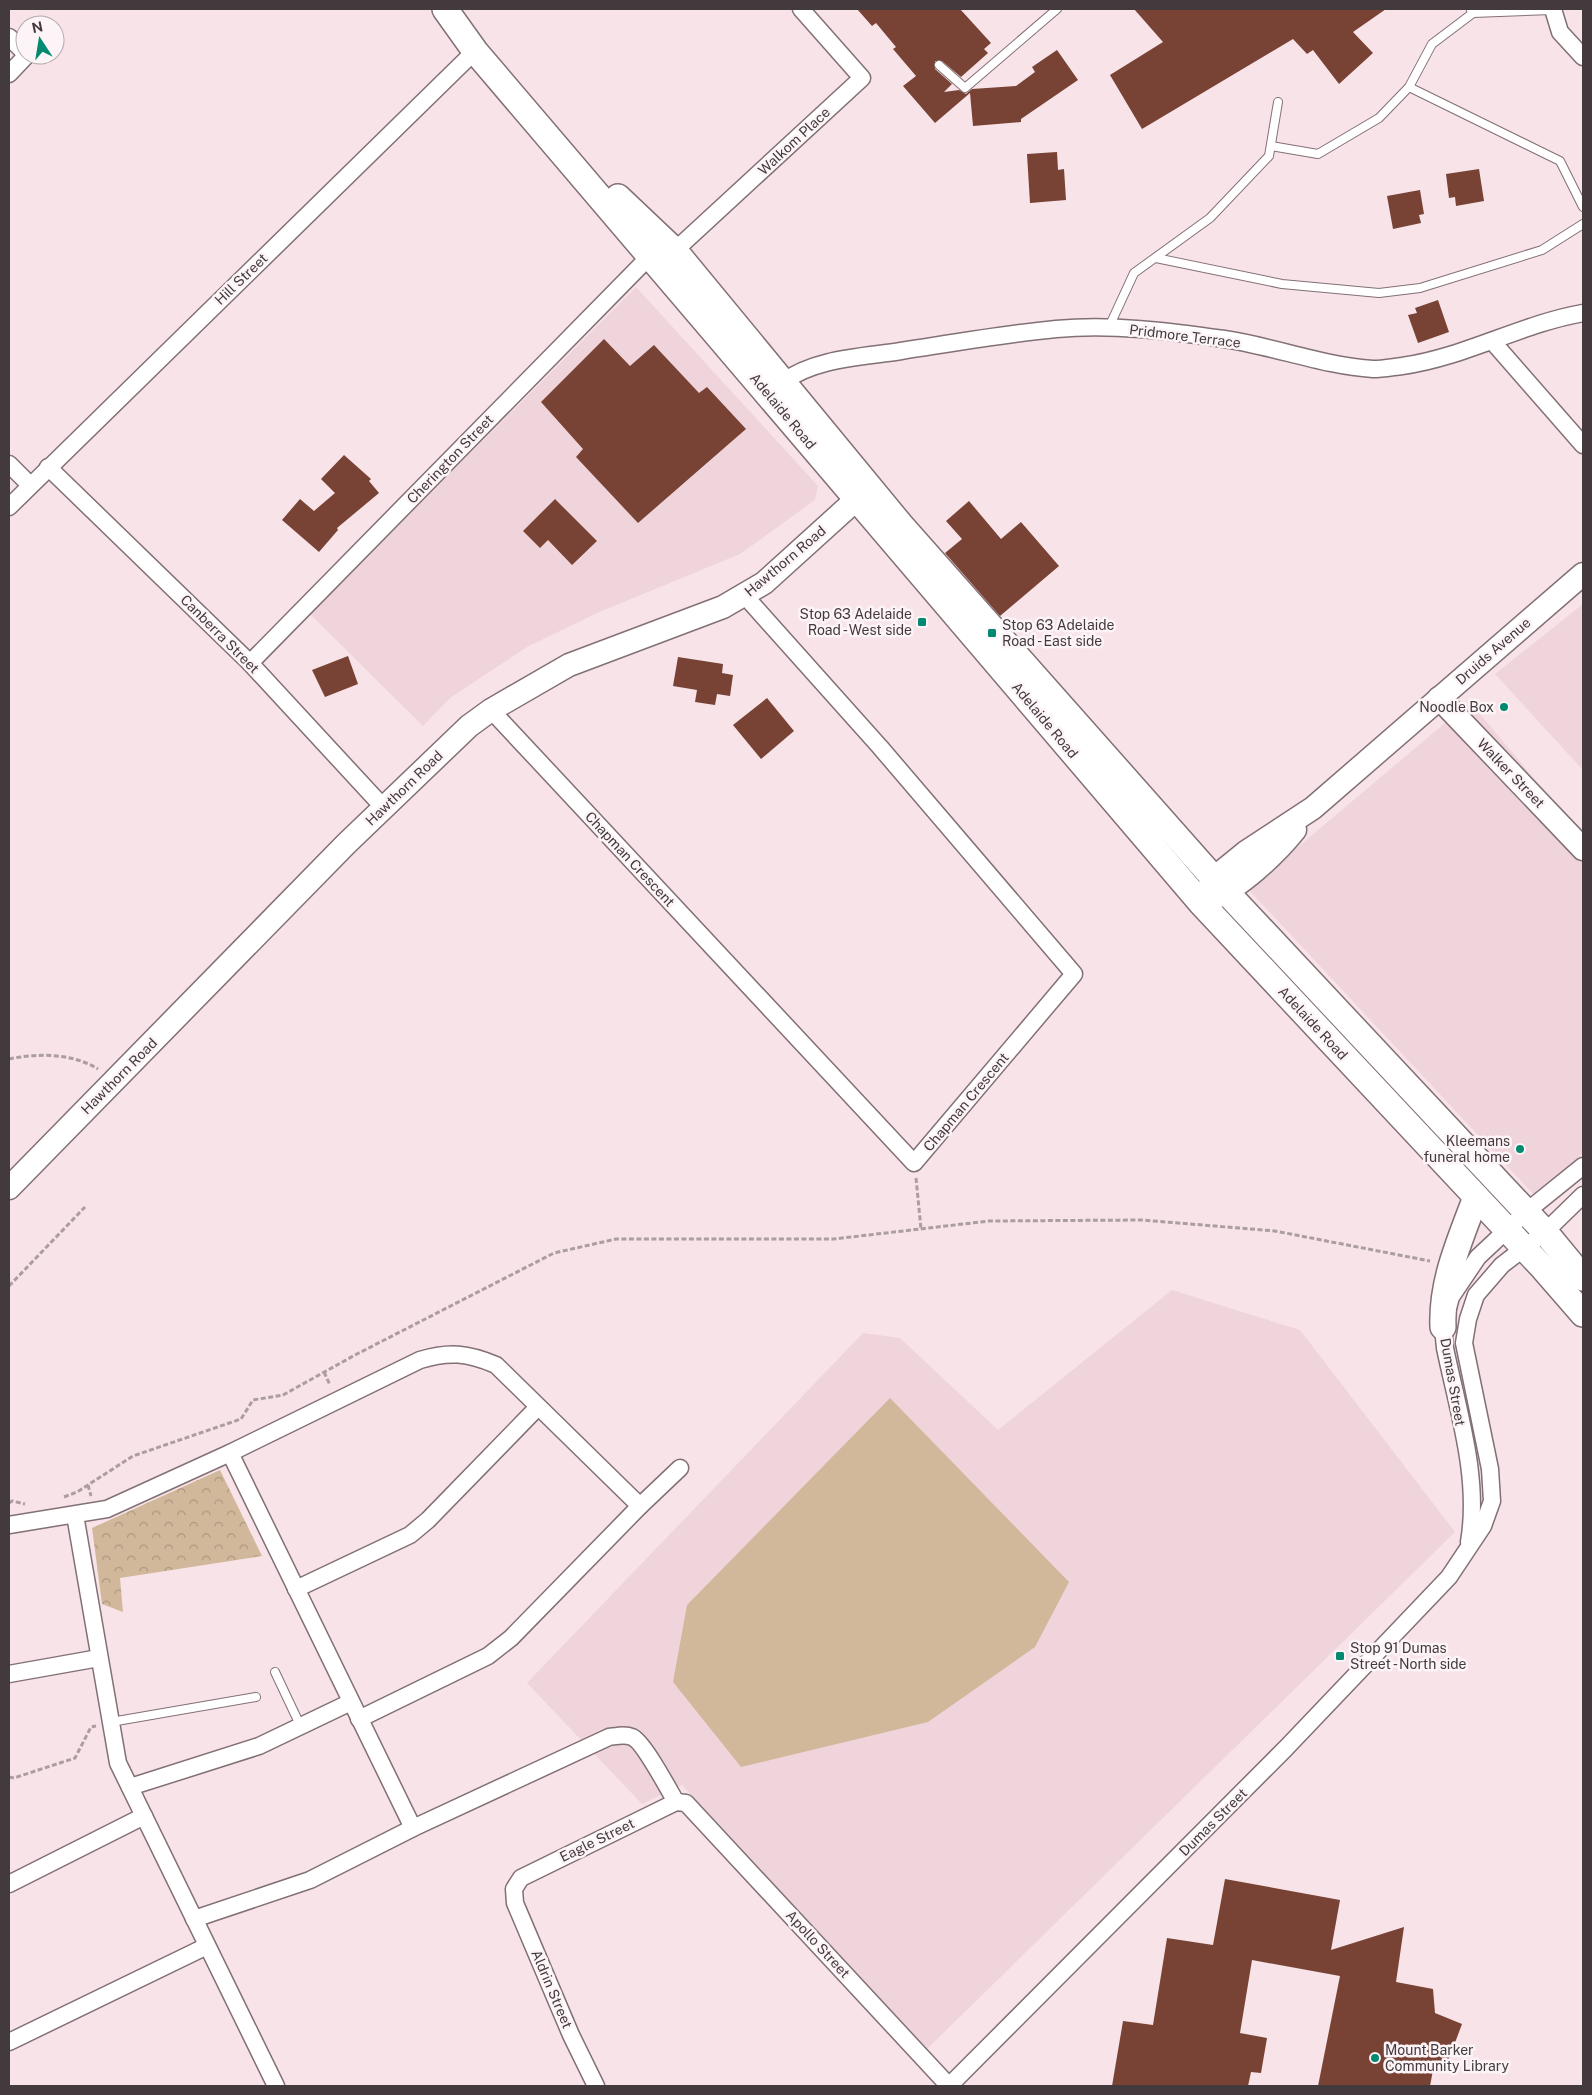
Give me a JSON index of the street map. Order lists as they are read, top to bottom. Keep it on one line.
{"streets":{"main road":["Adelaide Road"],"street":["Walkom Place","Hill Street","Pridmore Terrace","Cherington Street","Hawthorn Road","Canberra Street","Druids Avenue","Walker Street","Chapman Crescent","Dumas Street","Eagle Street","Apollo Street","Aldrin Street"]},"crossings":[["Walkom Place","Adelaide Road"],["Walkom Place","Cherington Street"],["Hill Street","Adelaide Road"],["Hill Street","Canberra Street"],["Pridmore Terrace","Adelaide Road"],["Adelaide Road","Cherington Street"],["Adelaide Road","Hawthorn Road"],["Adelaide Road","Druids Avenue"],["Adelaide Road","Dumas Street"],["Cherington Street","Canberra Street"],["Hawthorn Road","Canberra Street"],["Hawthorn Road","Chapman Crescent"],["Druids Avenue","Walker Street"],["Dumas Street","Apollo Street"],["Eagle Street","Apollo Street"],["Eagle Street","Aldrin Street"]],"places":{"transit":["Stop 63 Adelaide Road - West side","Stop 63 Adelaide Road - East side","Stop 91 Dumas Street - North side"],"other":["Noodle Box","Kleemans funeral home","Mount Barker Community Library"]},"north":"top"}
